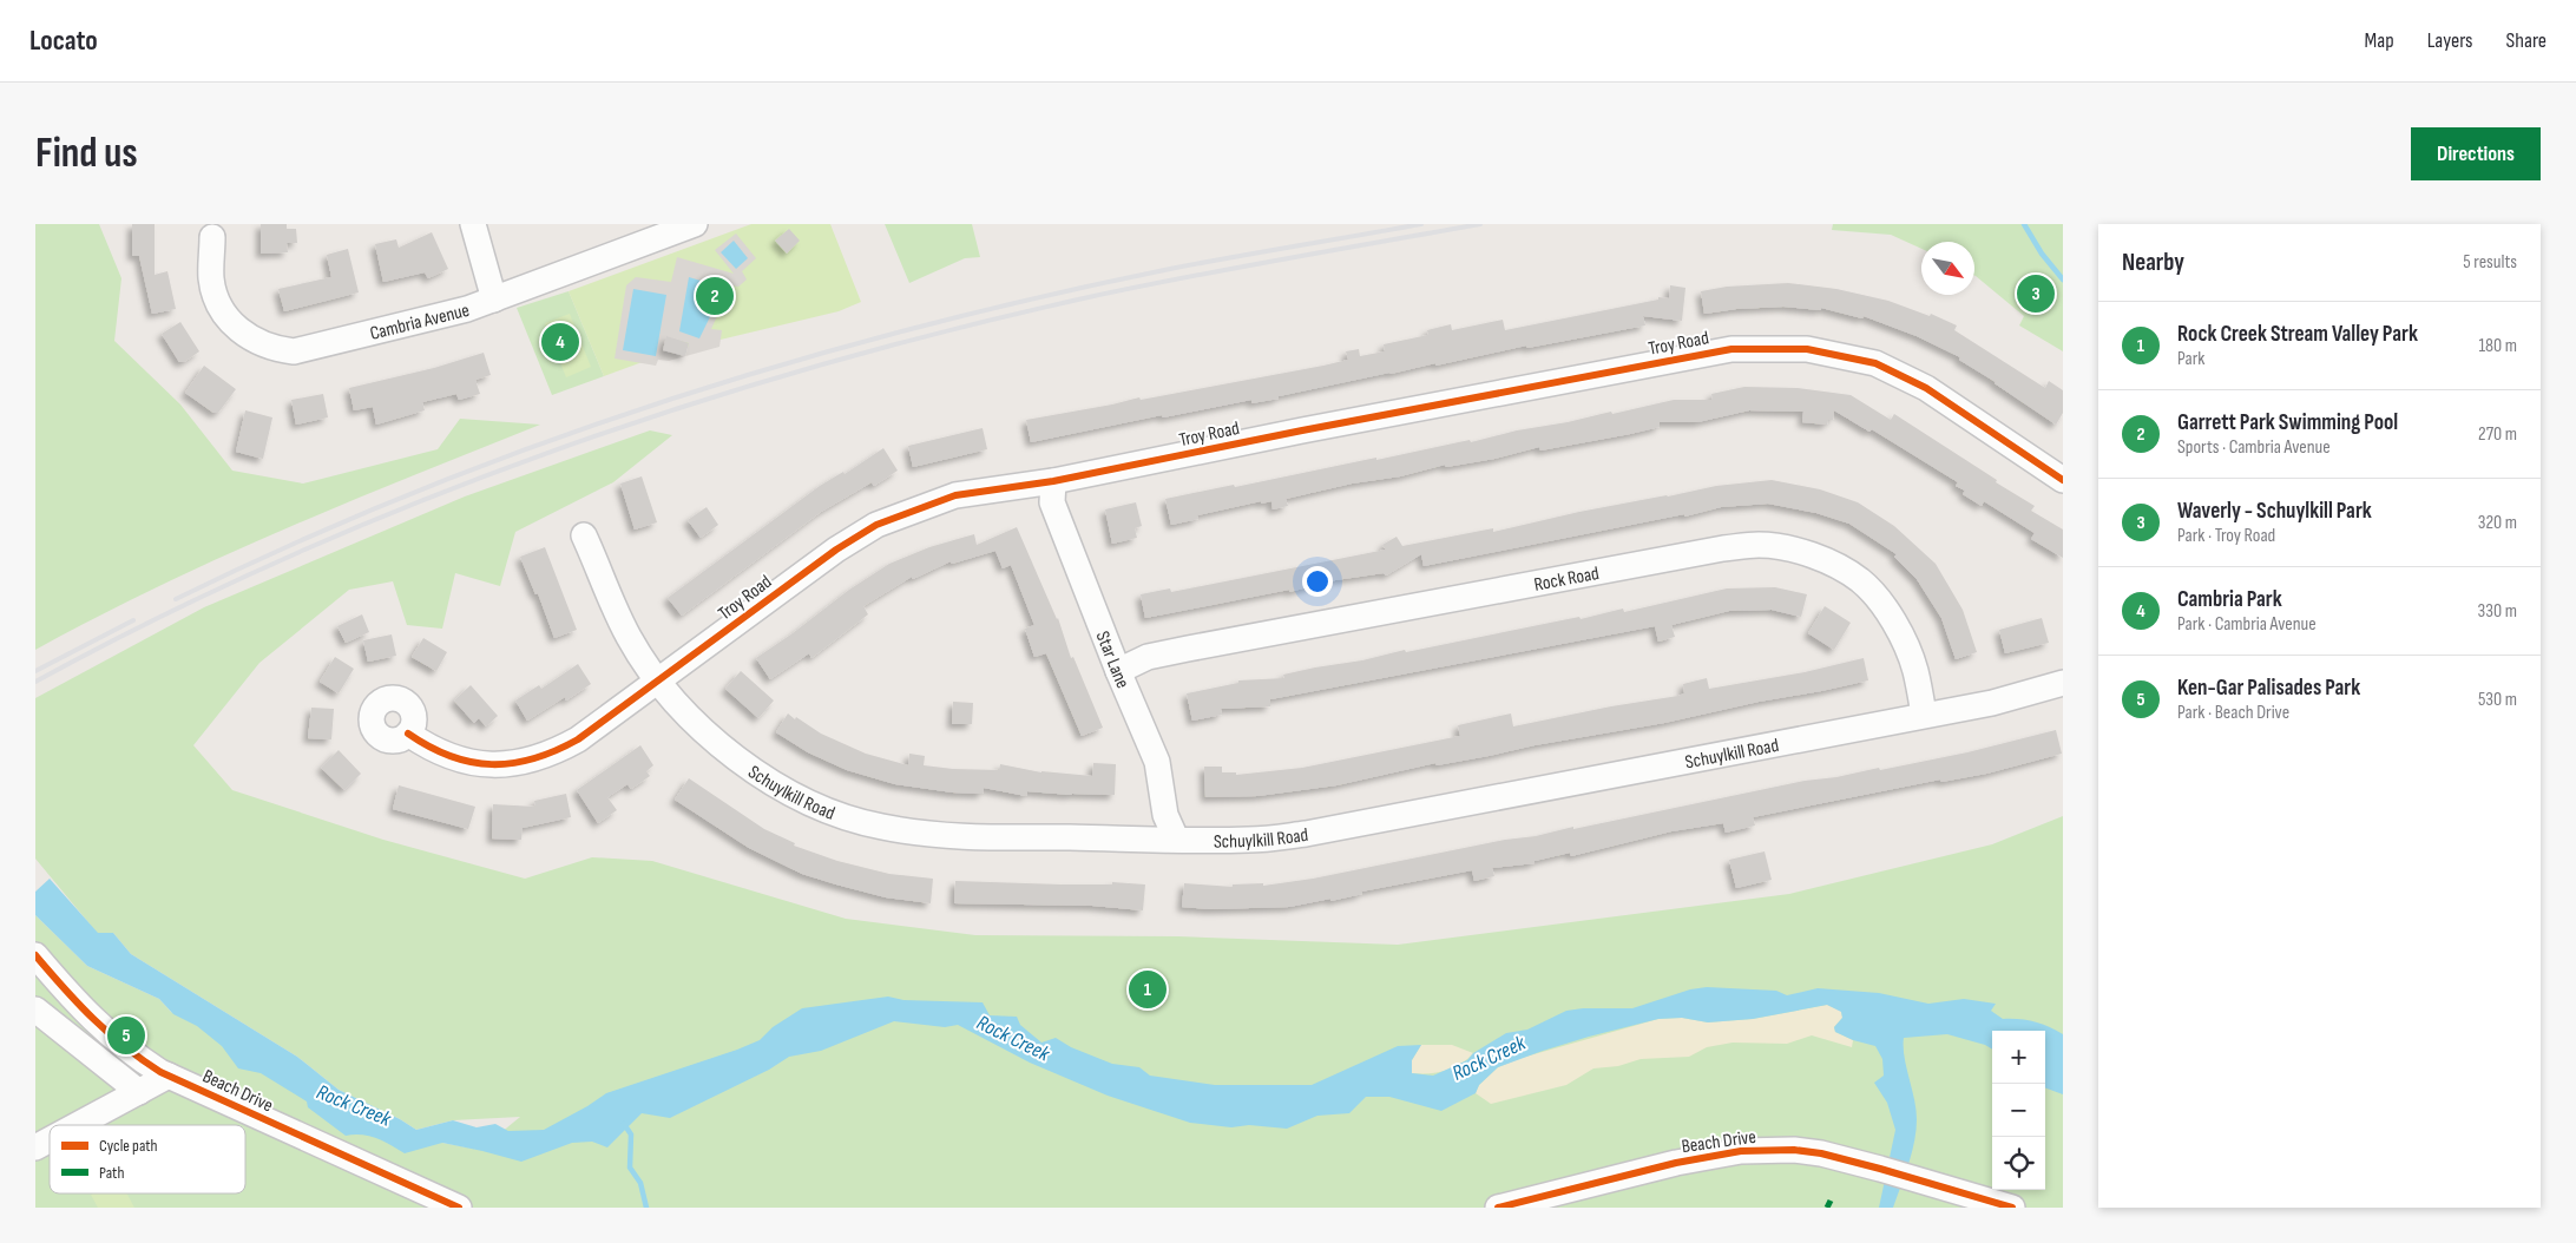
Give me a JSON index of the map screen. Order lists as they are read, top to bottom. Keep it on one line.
{"streets":{"street":["Cambria Avenue","Troy Road","Rock Road","Star Lane","Schuylkill Road","Beach Drive"]},"crossings":[["Troy Road","Star Lane"],["Troy Road","Schuylkill Road"],["Rock Road","Star Lane"],["Rock Road","Schuylkill Road"],["Star Lane","Schuylkill Road"]],"water":["Rock Creek"],"legend":["Cycle path","Path"],"north":"bottom right","page":{"header":"Locato","nav":["Map","Layers","Share"],"buttons":"Directions","title":"Find us","heading":["Nearby","5 results"],"pins":["3","2","4","1","5"],"list":[{"mark":"1","name":"Rock Creek Stream Valley Park","note":"Park","value":"180 m"},{"mark":"2","name":"Garrett Park Swimming Pool","note":"Sports · Cambria Avenue","value":"270 m"},{"mark":"3","name":"Waverly - Schuylkill Park","note":"Park · Troy Road","value":"320 m"},{"mark":"4","name":"Cambria Park","note":"Park · Cambria Avenue","value":"330 m"},{"mark":"5","name":"Ken-Gar Palisades Park","note":"Park · Beach Drive","value":"530 m"}],"map_buttons":["+","−"]}}
